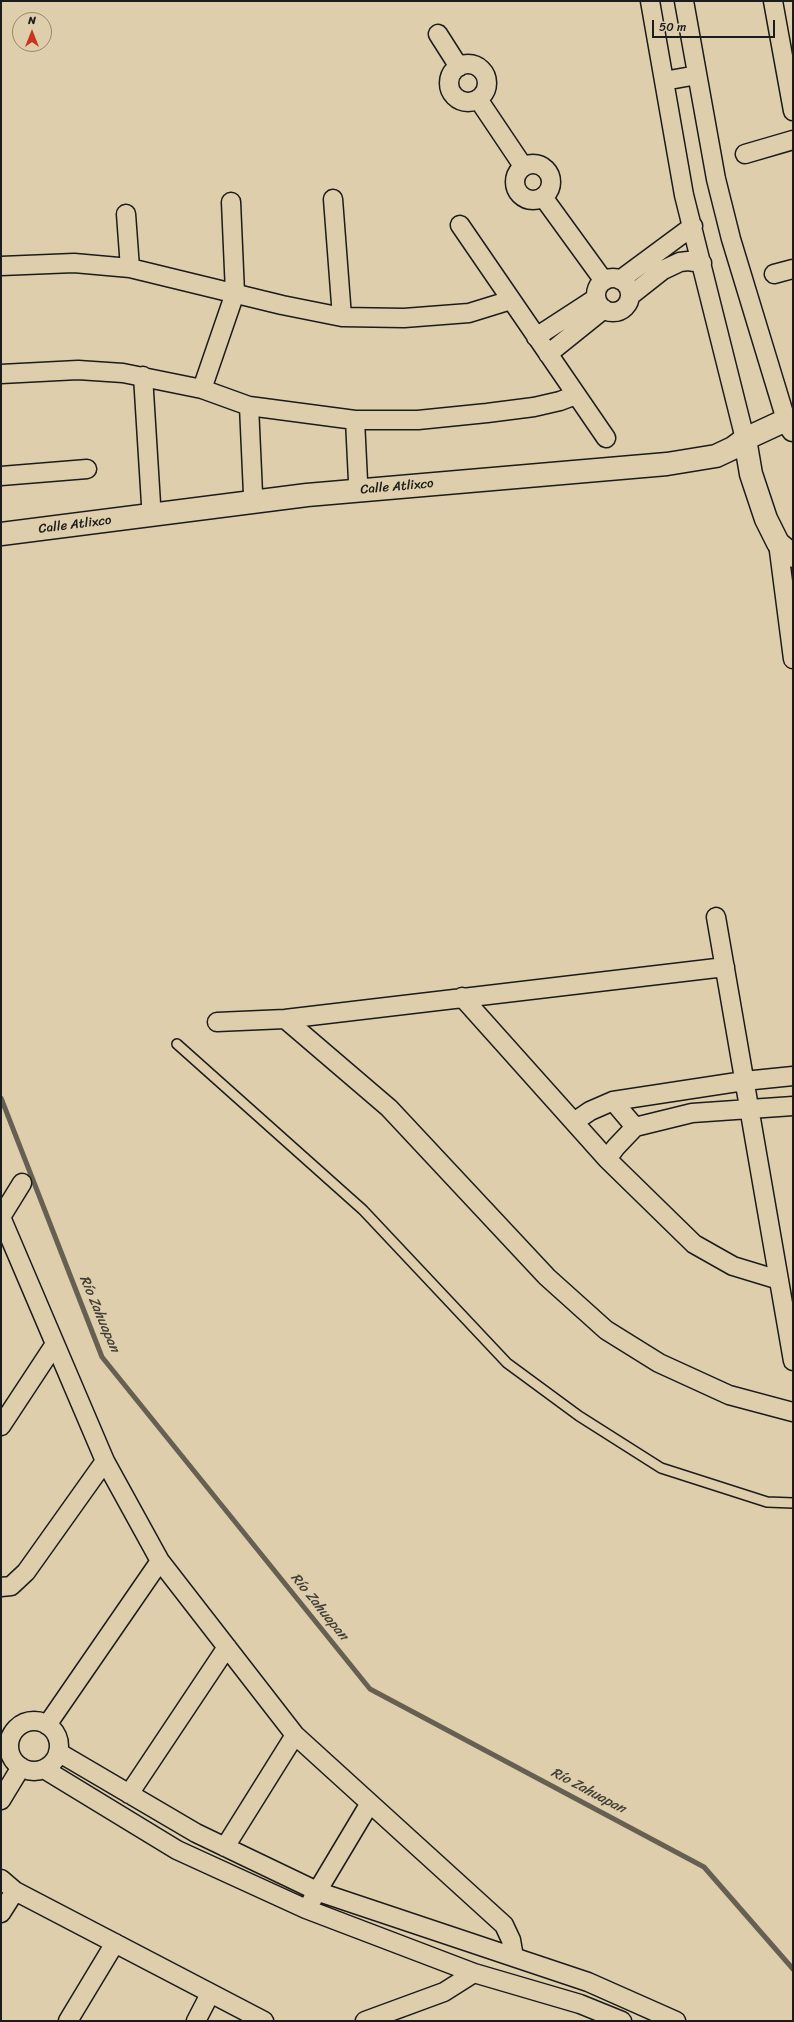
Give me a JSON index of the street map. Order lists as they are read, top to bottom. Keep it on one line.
{"streets":{"street":["Calle Atlixco"]},"water":["Río Zahuapan"],"scale_bar":"50 m","north":"top"}
